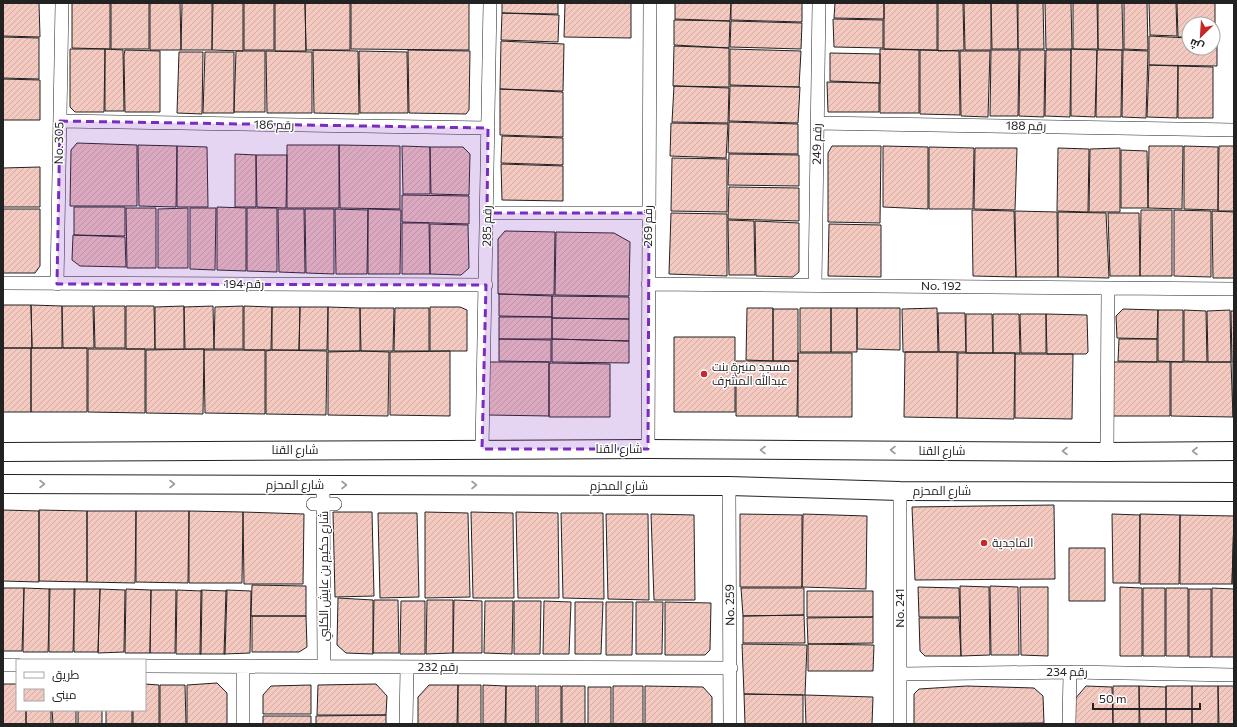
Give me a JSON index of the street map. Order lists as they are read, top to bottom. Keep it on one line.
{"streets":{"street":["رقم 186","رقم 188","No. 305","رقم 249","رقم 285","رقم 269","رقم 194","No. 192","شارع القنا","شارع المحزم","شارع حكيم بن عايش الكلبي","No. 259","No. 241","رقم 232","رقم 234"]},"crossings":[["رقم 186","No. 305"],["رقم 186","رقم 285"],["رقم 188","رقم 249"],["No. 305","رقم 194"],["رقم 249","No. 192"],["رقم 285","رقم 194"],["رقم 285","شارع القنا"],["رقم 269","No. 192"],["رقم 269","شارع القنا"],["شارع المحزم","شارع حكيم بن عايش الكلبي"],["شارع المحزم","No. 259"],["شارع المحزم","No. 241"],["شارع حكيم بن عايش الكلبي","رقم 232"],["No. 259","رقم 232"],["No. 241","رقم 234"]],"one_way":["شارع القنا","شارع المحزم"],"places":["مسجد منيرة بنت عبدالله المشرف","الماجدية"],"legend":["طريق","مبنى"],"scale_bar":"50 m","north":"bottom left"}
